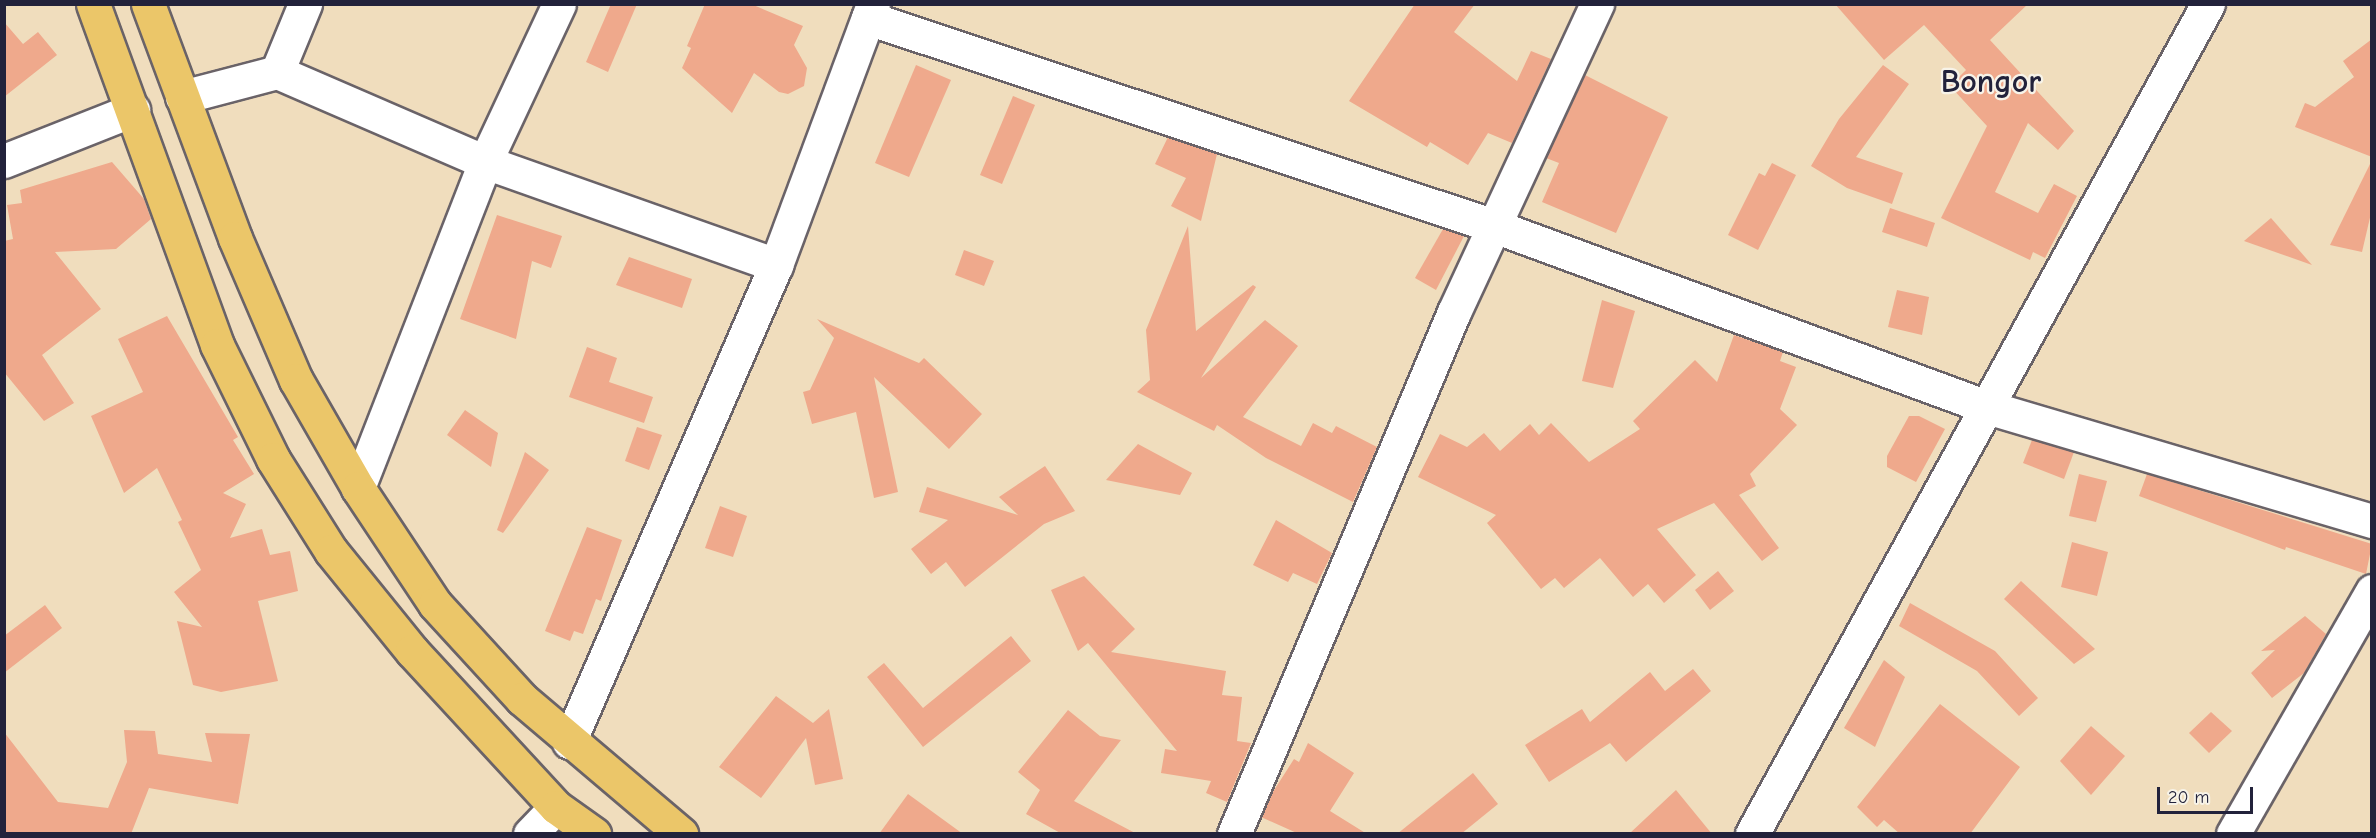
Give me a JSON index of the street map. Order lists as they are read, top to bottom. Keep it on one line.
{"districts":["Bongor"],"scale_bar":"20 m"}
